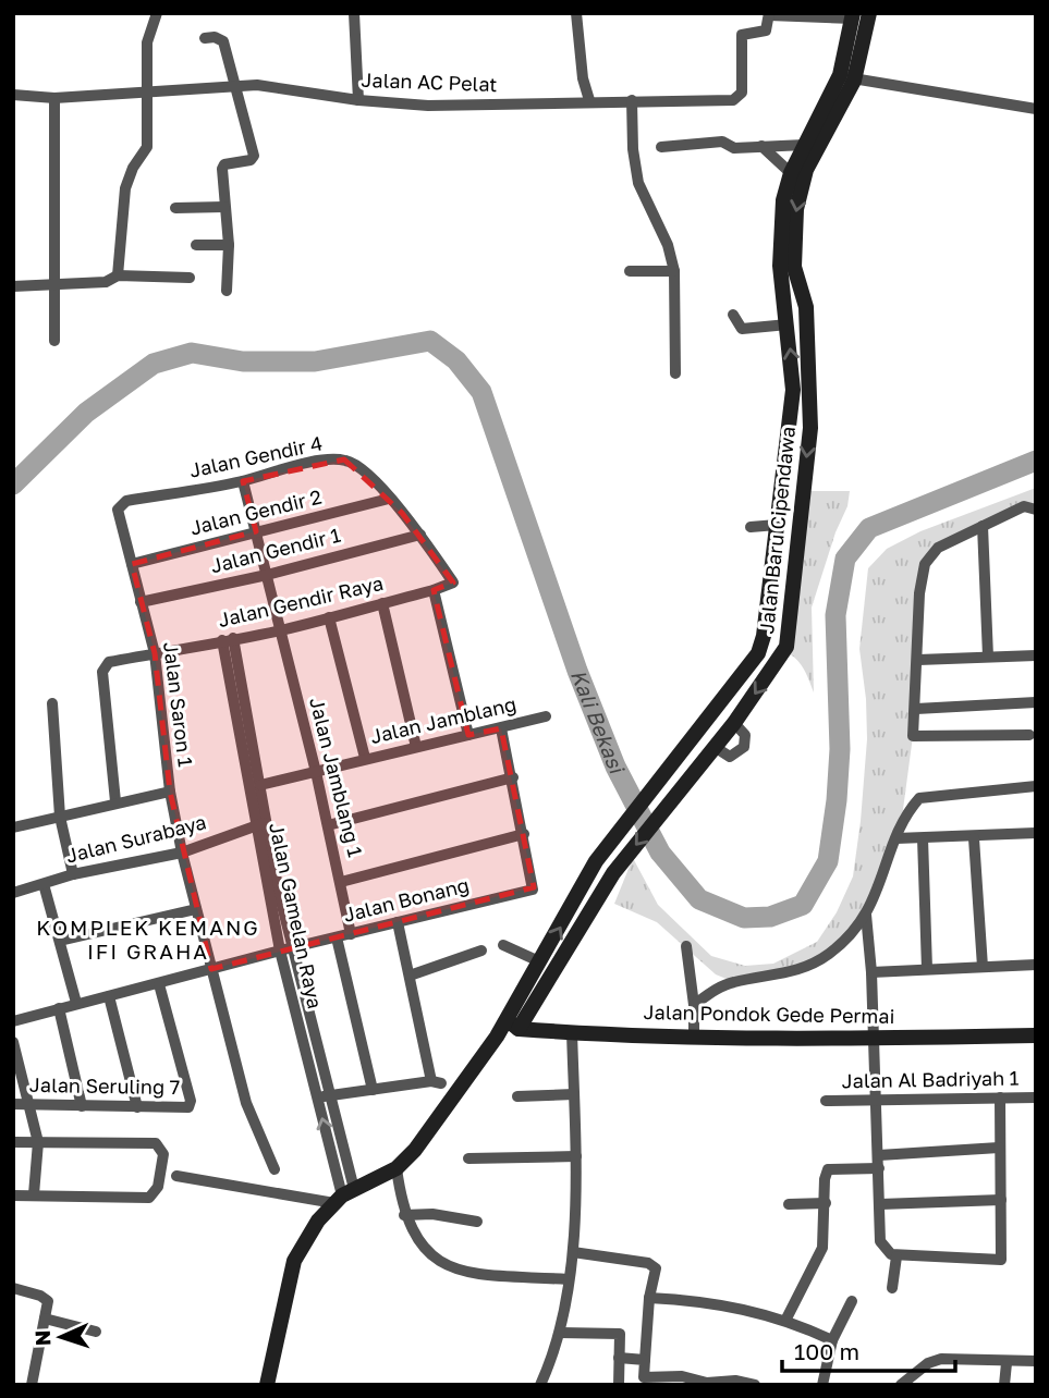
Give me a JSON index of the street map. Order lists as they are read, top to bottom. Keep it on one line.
{"streets":{"main road":["Jalan Baru Cipendawa","Jalan Pondok Gede Permai"],"street":["Jalan AC Pelat","Jalan Gendir 4","Jalan Gendir 2","Jalan Gendir 1","Jalan Gendir Raya","Jalan Saron 1","Jalan Jamblang","Jalan Jamblang 1","Jalan Surabaya","Jalan Bonang","Jalan Gamelan Raya","Jalan Al Badriyah 1","Jalan Seruling 7"]},"crossings":[["Jalan Gendir 4","Jalan Gendir 2"],["Jalan Gendir 4","Jalan Gendir 1"],["Jalan Gendir 4","Jalan Gendir Raya"],["Jalan Gendir 4","Jalan Saron 1"],["Jalan Gendir 4","Jalan Jamblang 1"],["Jalan Gendir 2","Jalan Saron 1"],["Jalan Gendir 2","Jalan Jamblang 1"],["Jalan Baru Cipendawa","Jalan Pondok Gede Permai"],["Jalan Gendir 1","Jalan Saron 1"],["Jalan Gendir 1","Jalan Jamblang 1"],["Jalan Gendir Raya","Jalan Saron 1"],["Jalan Gendir Raya","Jalan Jamblang 1"],["Jalan Gendir Raya","Jalan Gamelan Raya"],["Jalan Saron 1","Jalan Surabaya"],["Jalan Saron 1","Jalan Bonang"],["Jalan Jamblang","Jalan Jamblang 1"],["Jalan Jamblang","Jalan Gamelan Raya"],["Jalan Jamblang 1","Jalan Bonang"],["Jalan Surabaya","Jalan Gamelan Raya"],["Jalan Bonang","Jalan Gamelan Raya"],["Jalan Bonang","Jalan Seruling 7"]],"districts":["KOMPLEK KEMANG IFI GRAHA"],"water":["Kali Bekasi"],"scale_bar":"100 m","north":"left"}
